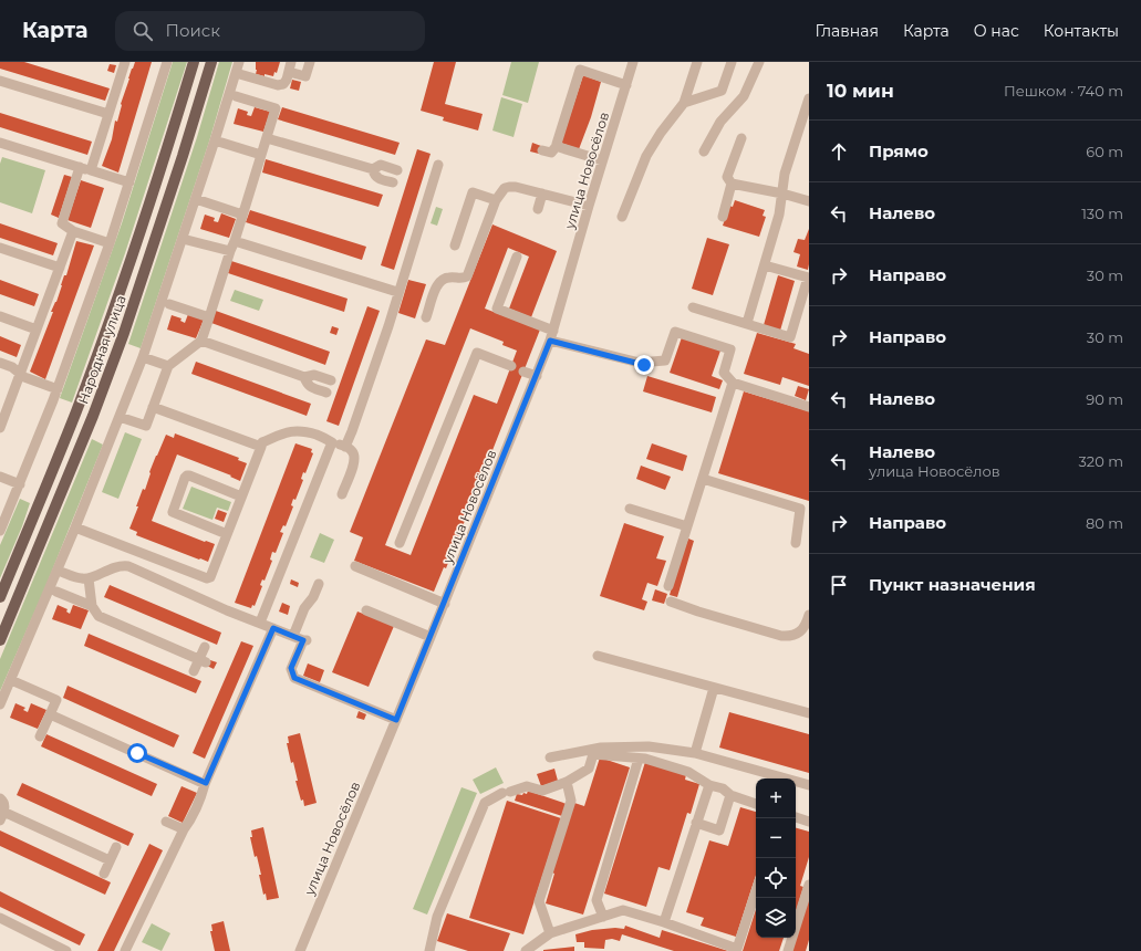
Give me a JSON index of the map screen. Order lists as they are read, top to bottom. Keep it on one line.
{"streets":{"main road":["Народная улица"],"street":["улица Новосёлов"]},"page":{"header":"Карта","search":"Поиск","nav":["Главная","Карта","О нас","Контакты"],"heading":["10 мин","Пешком · 740 m"],"list":[["Прямо","60 m"],["Налево","130 m"],["Направо","30 m"],["Направо","30 m"],["Налево","90 m"],["Налево","улица Новосёлов","320 m"],["Направо","80 m"],"Пункт назначения"],"map_buttons":["+","−"]}}
